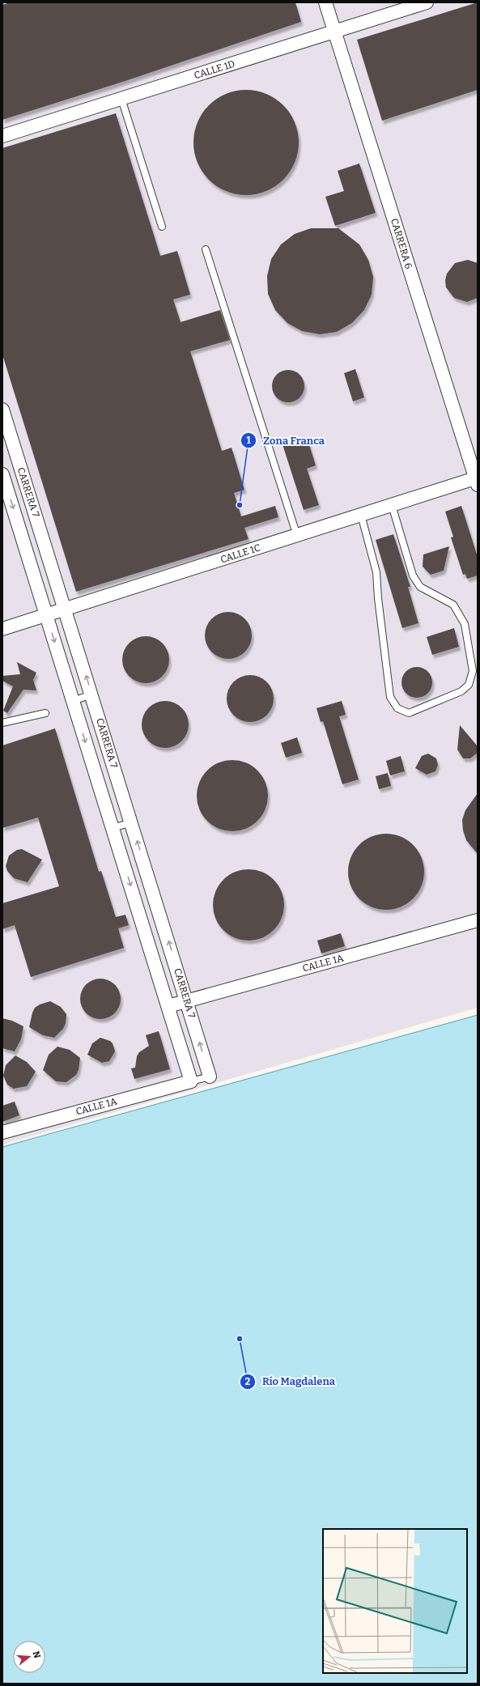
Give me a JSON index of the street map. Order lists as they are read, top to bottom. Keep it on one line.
{"streets":{"street":["CALLE 1D","CARRERA 6","CARRERA 7","CALLE 1C","CALLE 1A"]},"crossings":[["CALLE 1D","CARRERA 6"],["CARRERA 6","CALLE 1C"],["CARRERA 7","CALLE 1C"],["CARRERA 7","CALLE 1A"]],"places":["Zona Franca","Río Magdalena"],"north":"right"}
